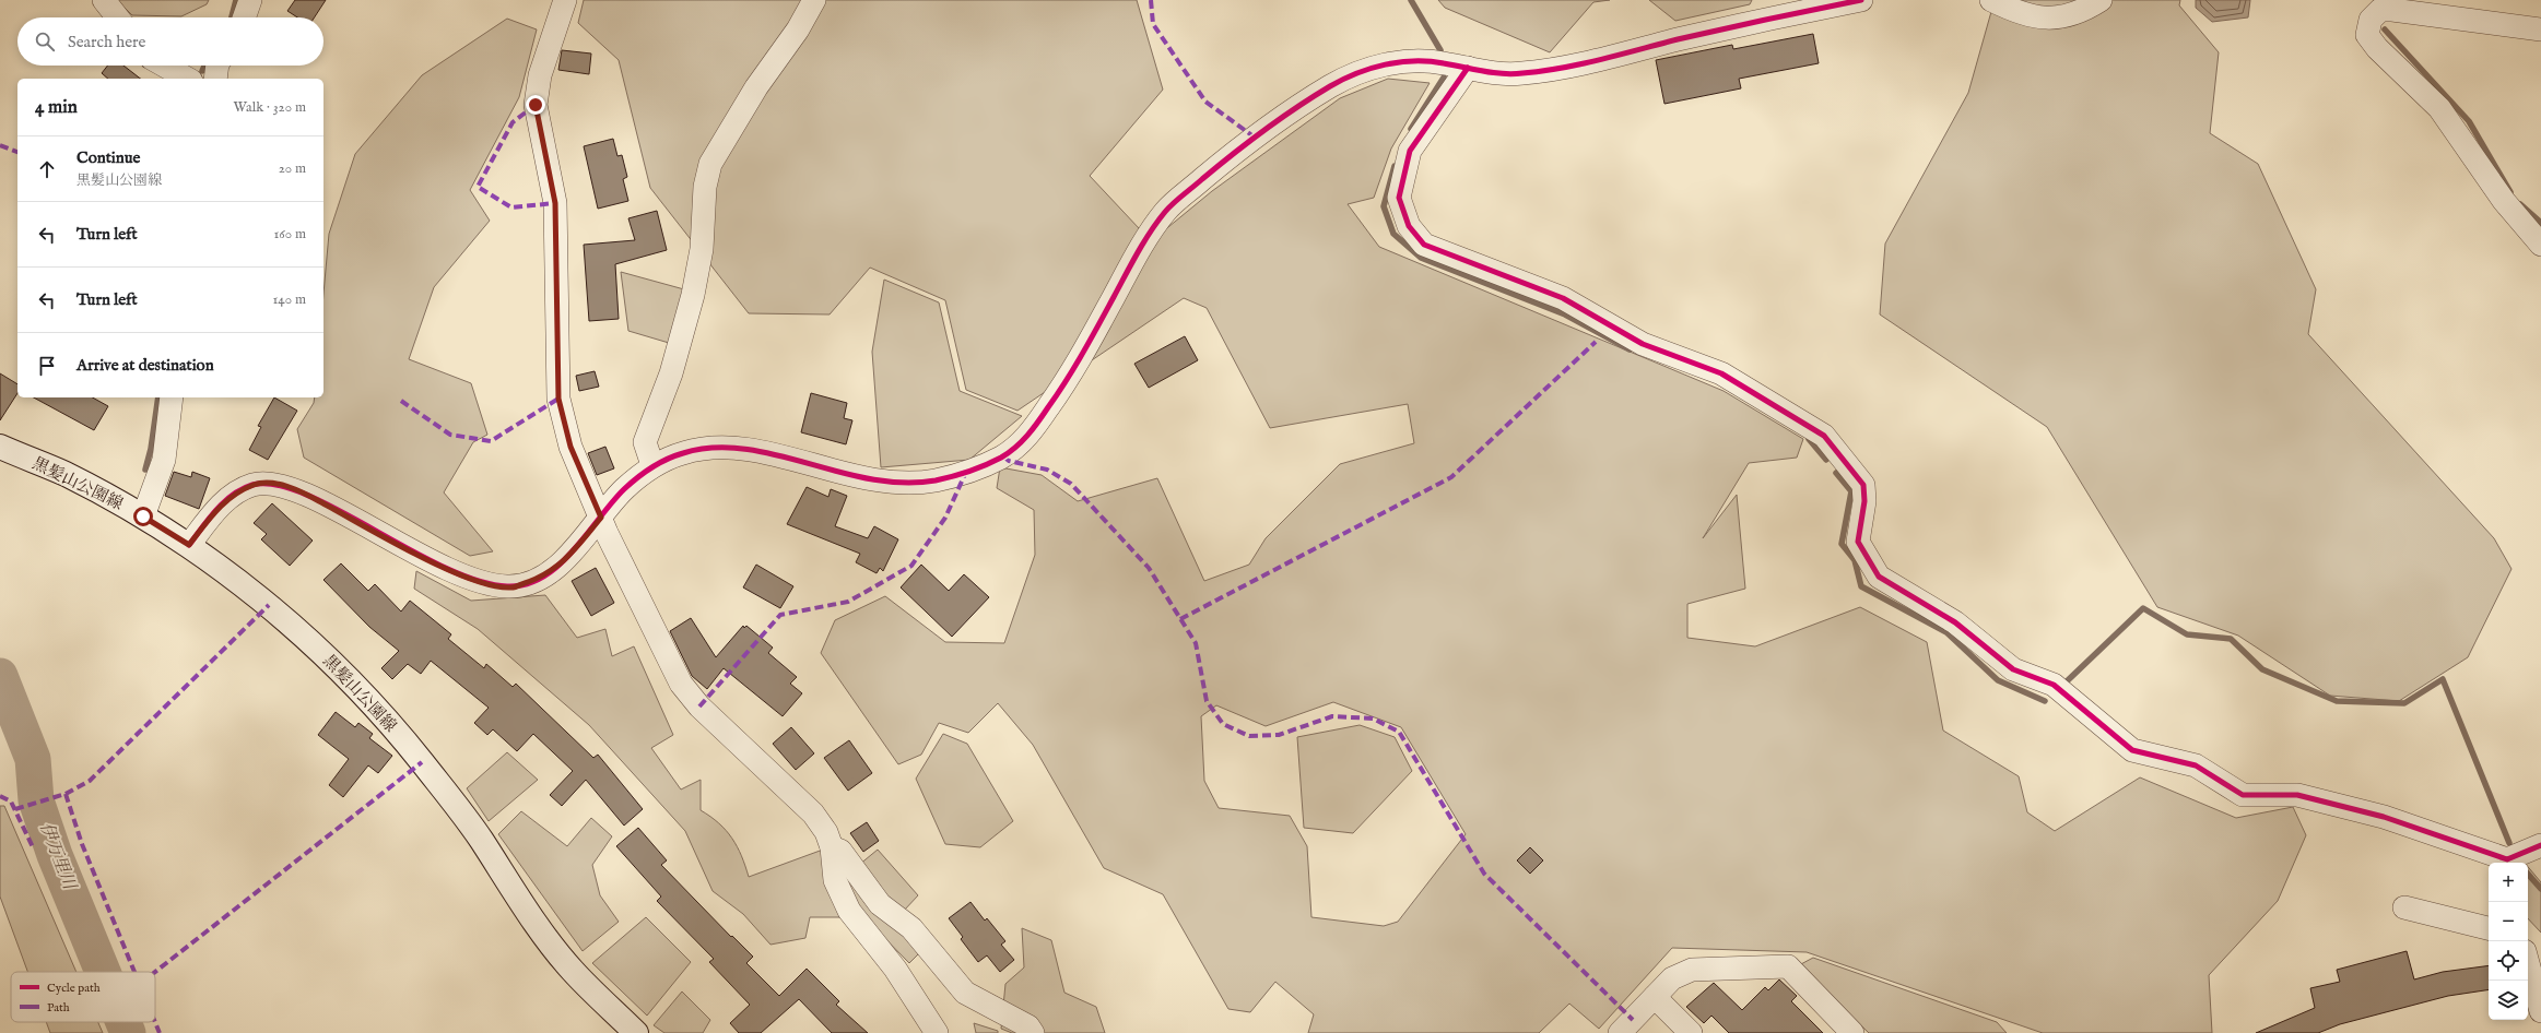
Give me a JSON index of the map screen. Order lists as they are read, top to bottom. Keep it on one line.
{"streets":{"main road":["黒髪山公園線"]},"water":["伊万里川"],"legend":["Cycle path","Path"],"page":{"search":"Search here","heading":["4 min","Walk · 320 m"],"list":[["Continue","黒髪山公園線","20 m"],["Turn left","160 m"],["Turn left","140 m"],"Arrive at destination"],"map_buttons":["+","−"]}}
